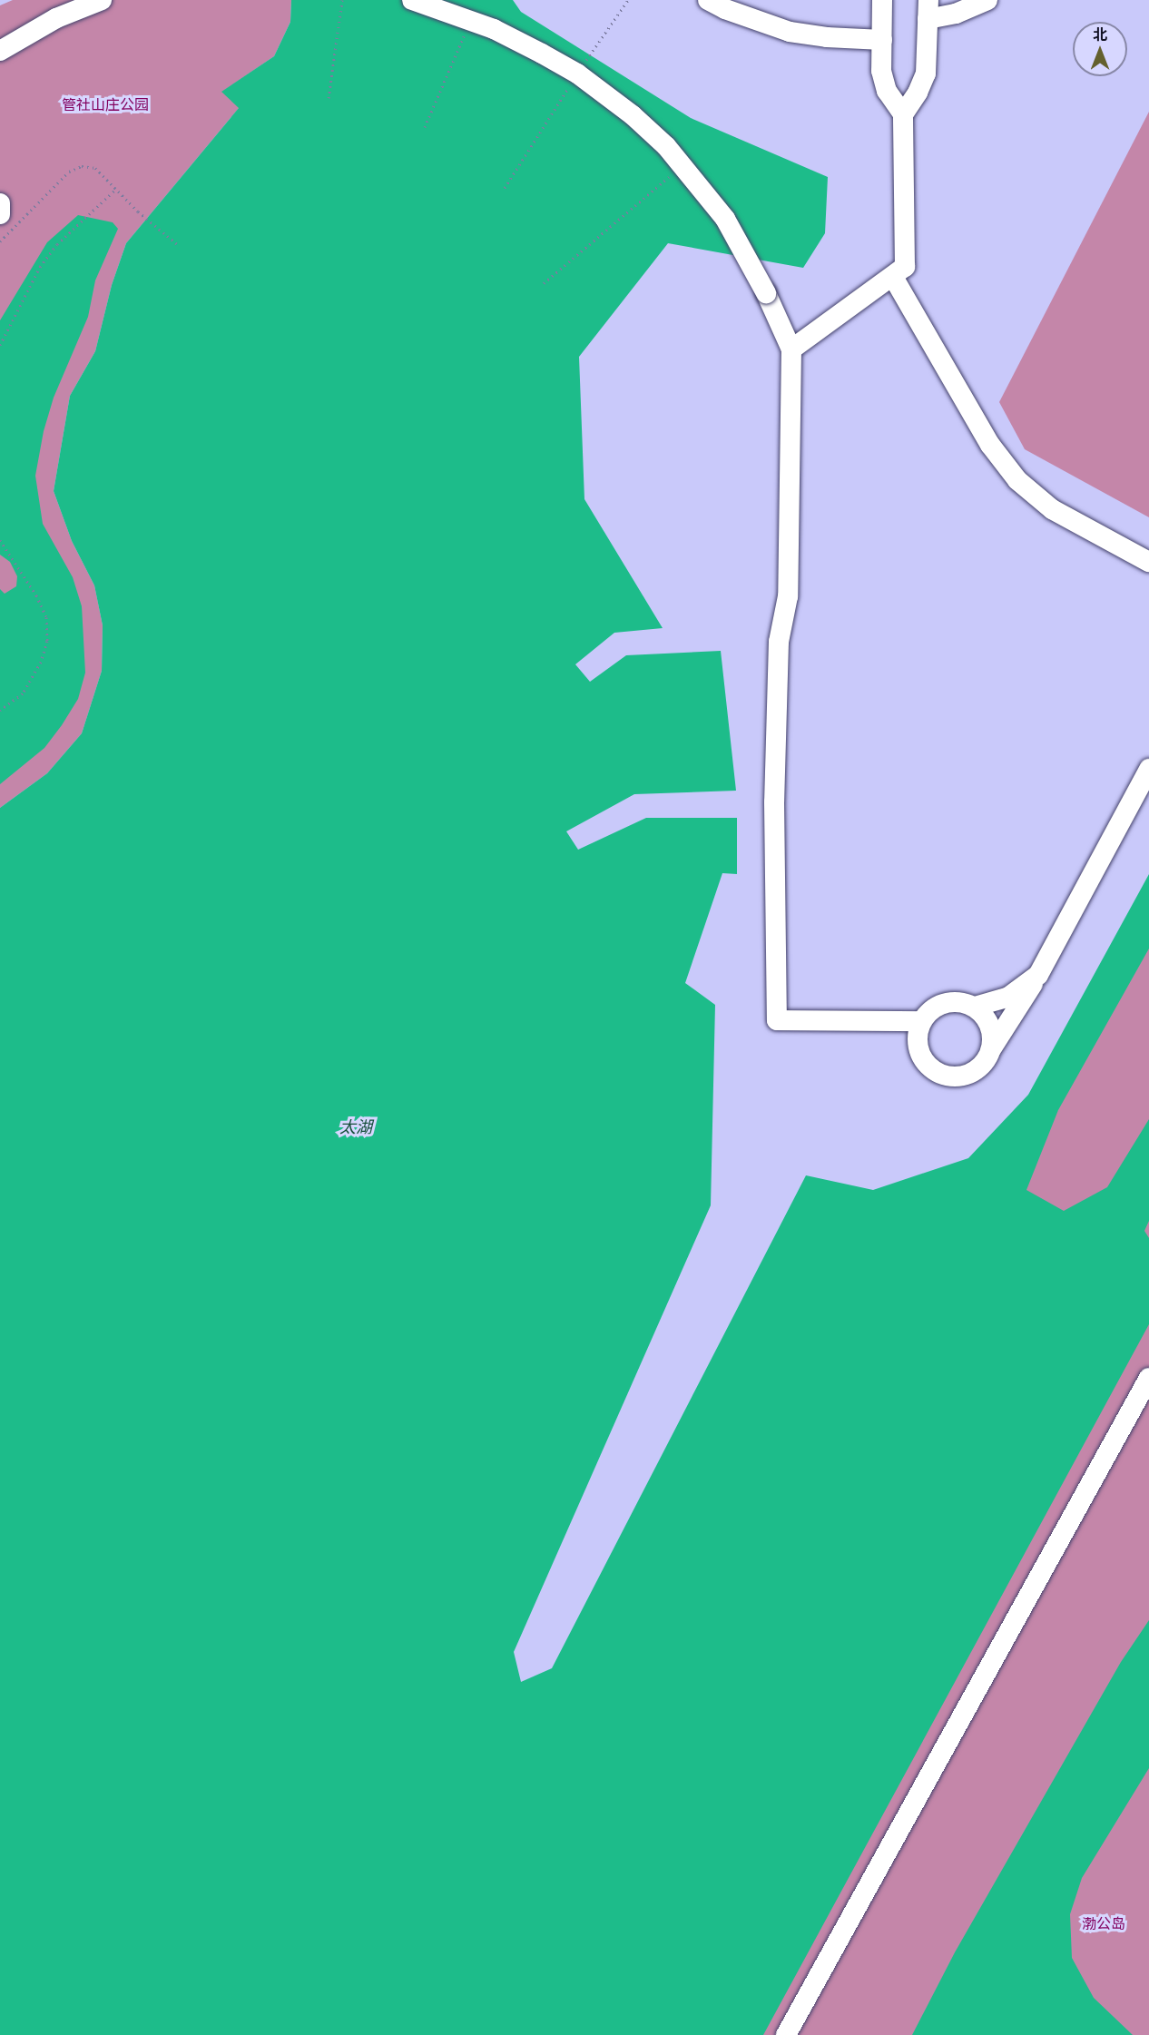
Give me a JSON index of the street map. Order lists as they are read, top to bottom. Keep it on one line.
{"water":["太湖"],"parks":["管社山庄公园","渤公岛"],"north":"top"}
